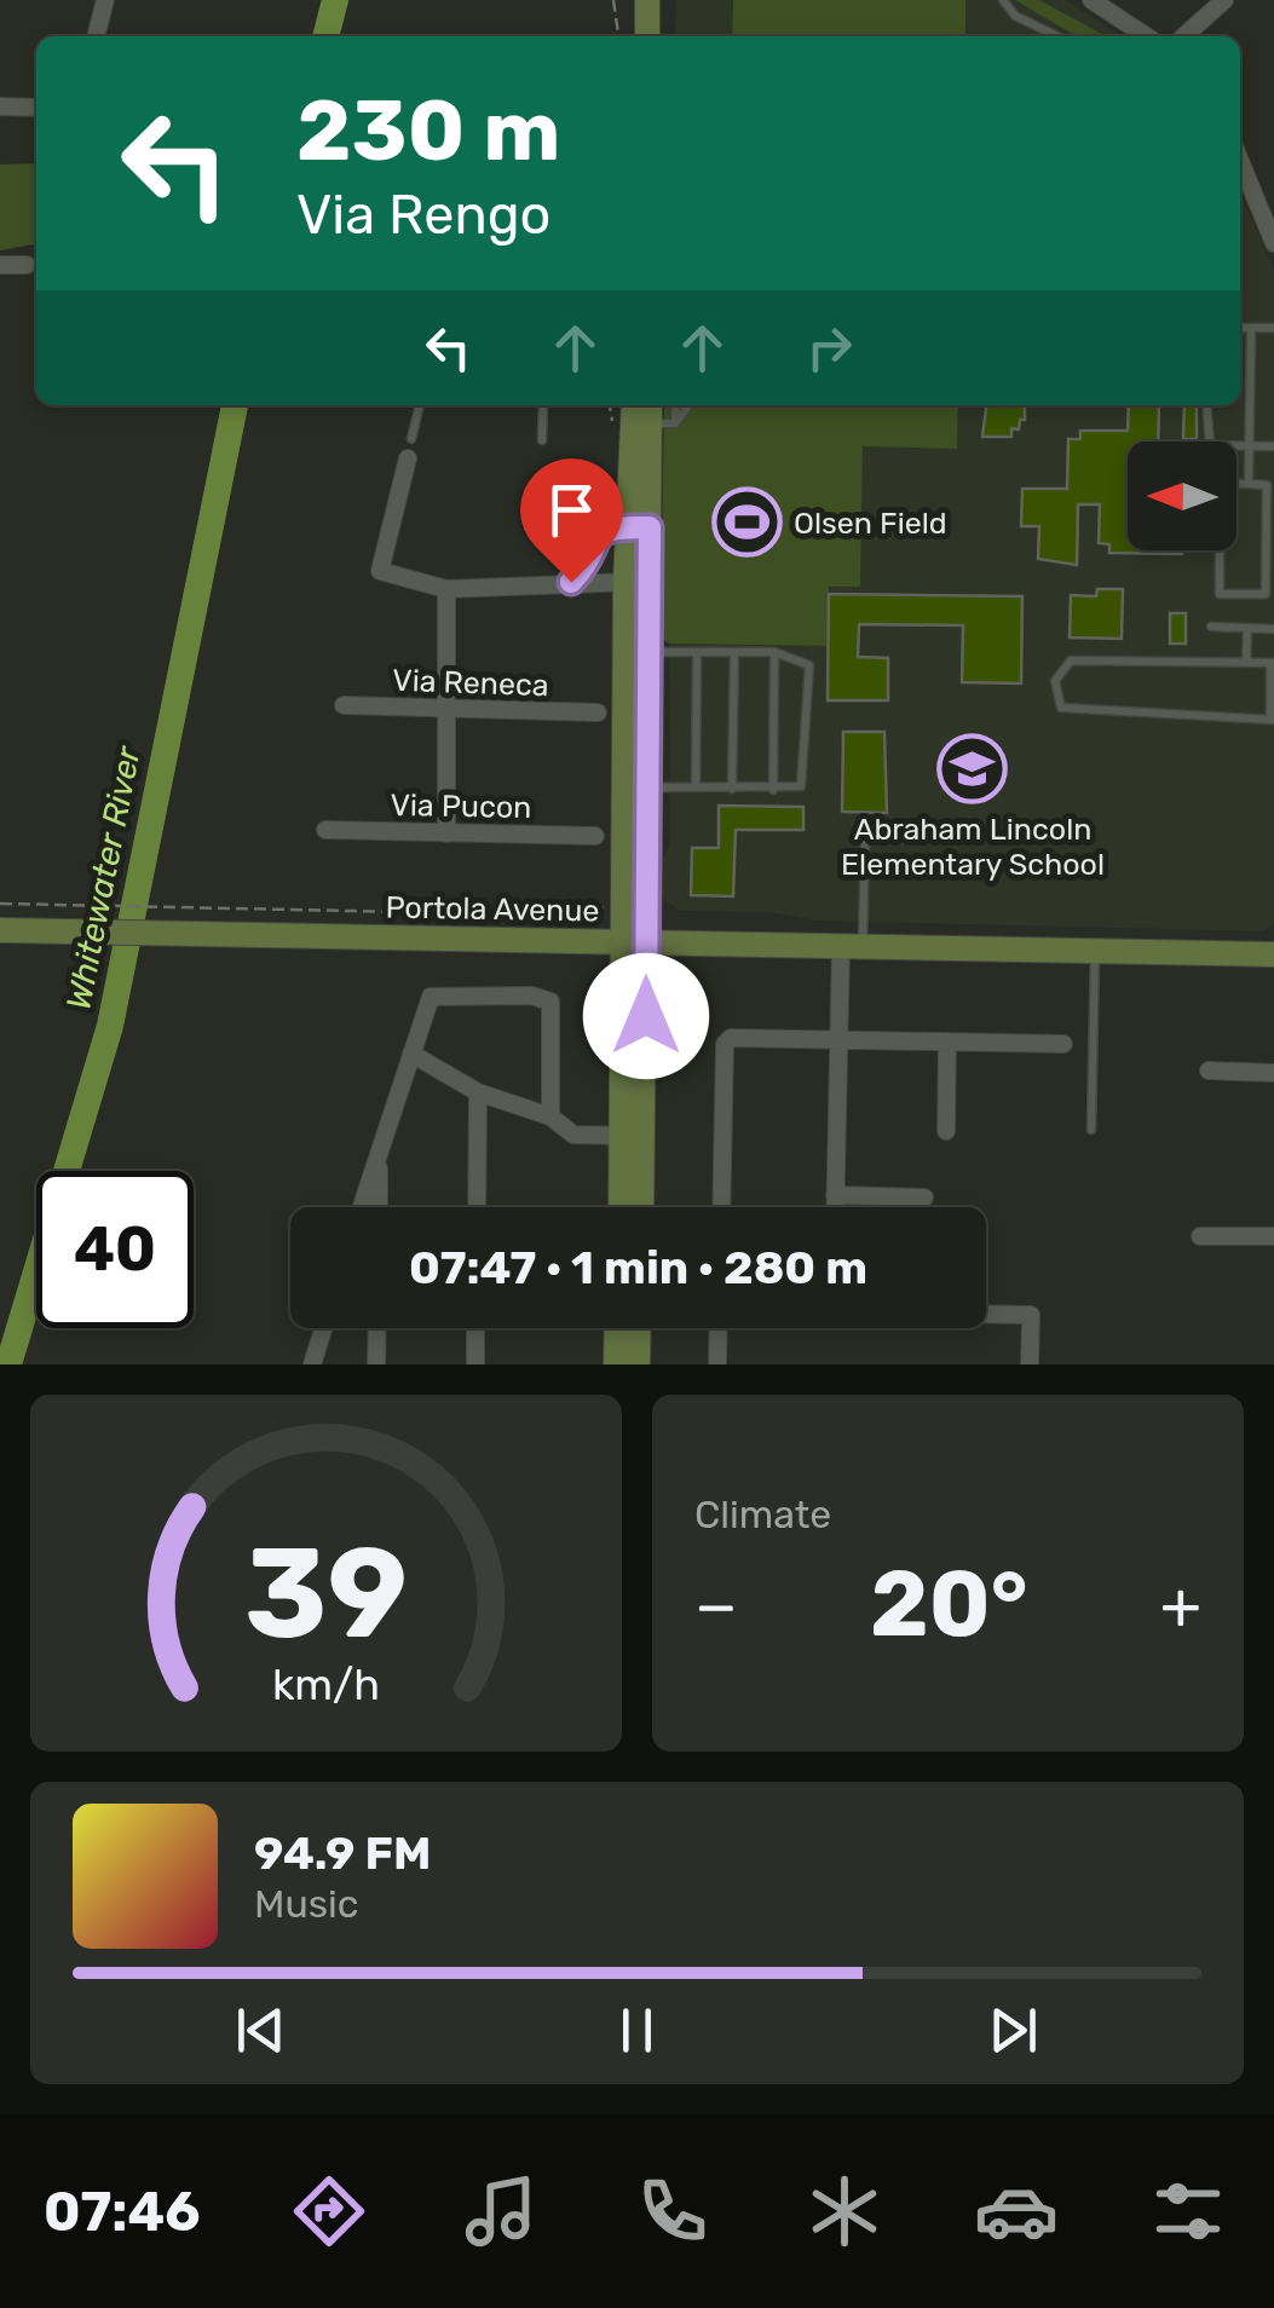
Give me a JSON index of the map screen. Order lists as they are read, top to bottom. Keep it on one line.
{"streets":{"street":["Via Reneca","Via Pucon","Portola Avenue"]},"water":["Whitewater River"],"places":{"sports":["Olsen Field"],"school or university":["Abraham Lincoln Elementary School"]},"north":"left","page":{"turn":["230 m","Via Rengo"],"limit":"40","trip":"07:47 · 1 min · 280 m","tile":"Climate","heat":["−","20°","+"],"song":["94.9 FM","Music"],"tabs":"07:46","gauge":["39","km/h"]}}
